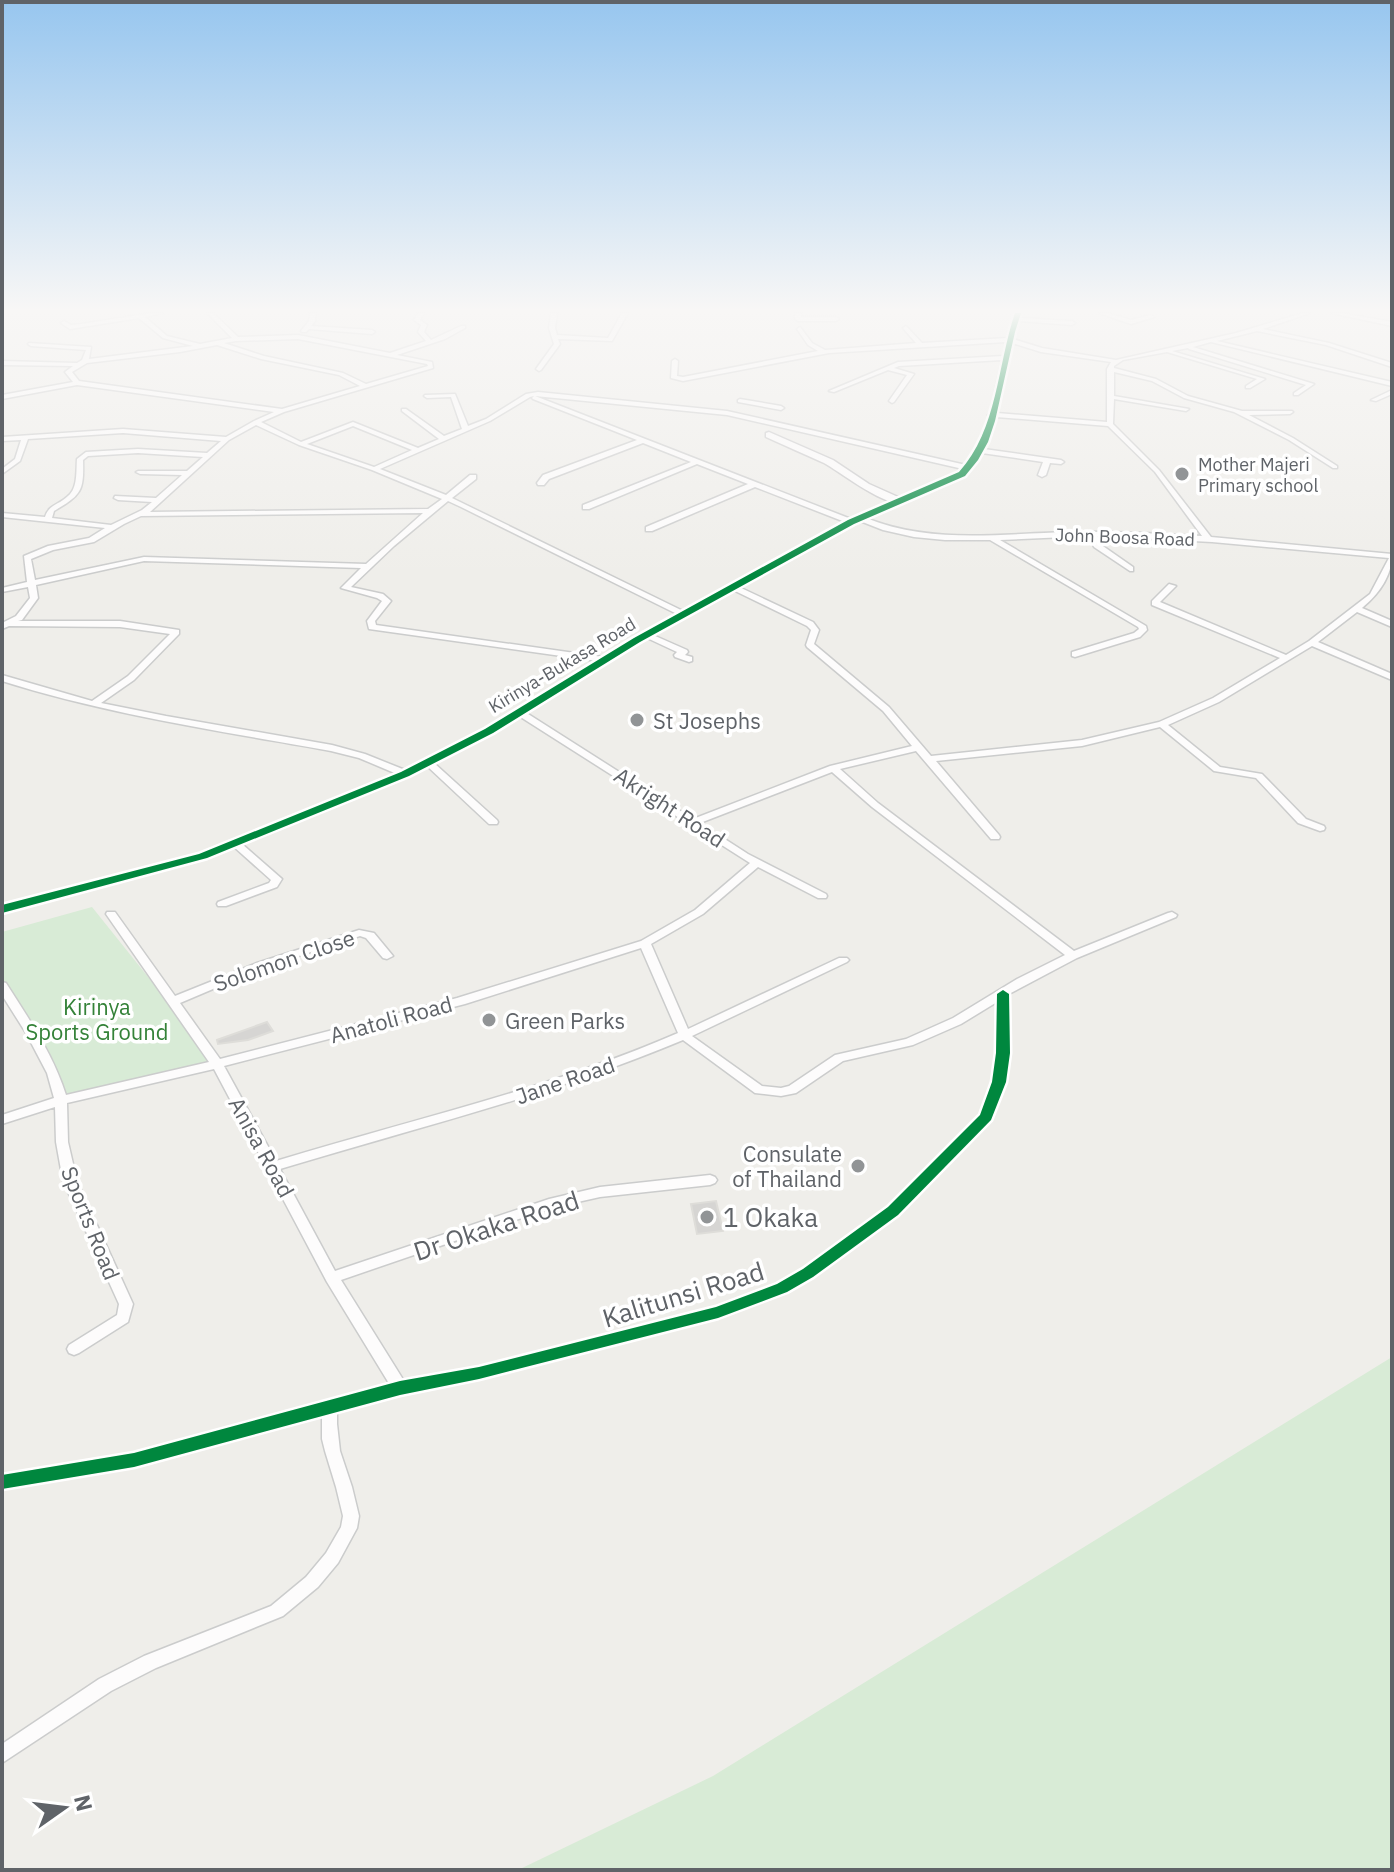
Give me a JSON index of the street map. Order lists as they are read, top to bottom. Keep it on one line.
{"streets":{"street":["John Boosa Road","Kirinya-Bukasa Road","Akright Road","Solomon Close","Anatoli Road","Jane Road","Anisa Road","Sports Road","Dr Okaka Road","Kalitunsi Road"]},"crossings":[["John Boosa Road","Kirinya-Bukasa Road"],["Kirinya-Bukasa Road","Akright Road"],["Akright Road","Anatoli Road"],["Solomon Close","Anisa Road"],["Anatoli Road","Anisa Road"],["Anatoli Road","Sports Road"],["Jane Road","Anisa Road"],["Anisa Road","Dr Okaka Road"],["Anisa Road","Kalitunsi Road"]],"parks":["Kirinya Sports Ground"],"places":["Mother Majeri Primary school","St Josephs","Green Parks","Consulate of Thailand","1 Okaka"],"north":"right"}
